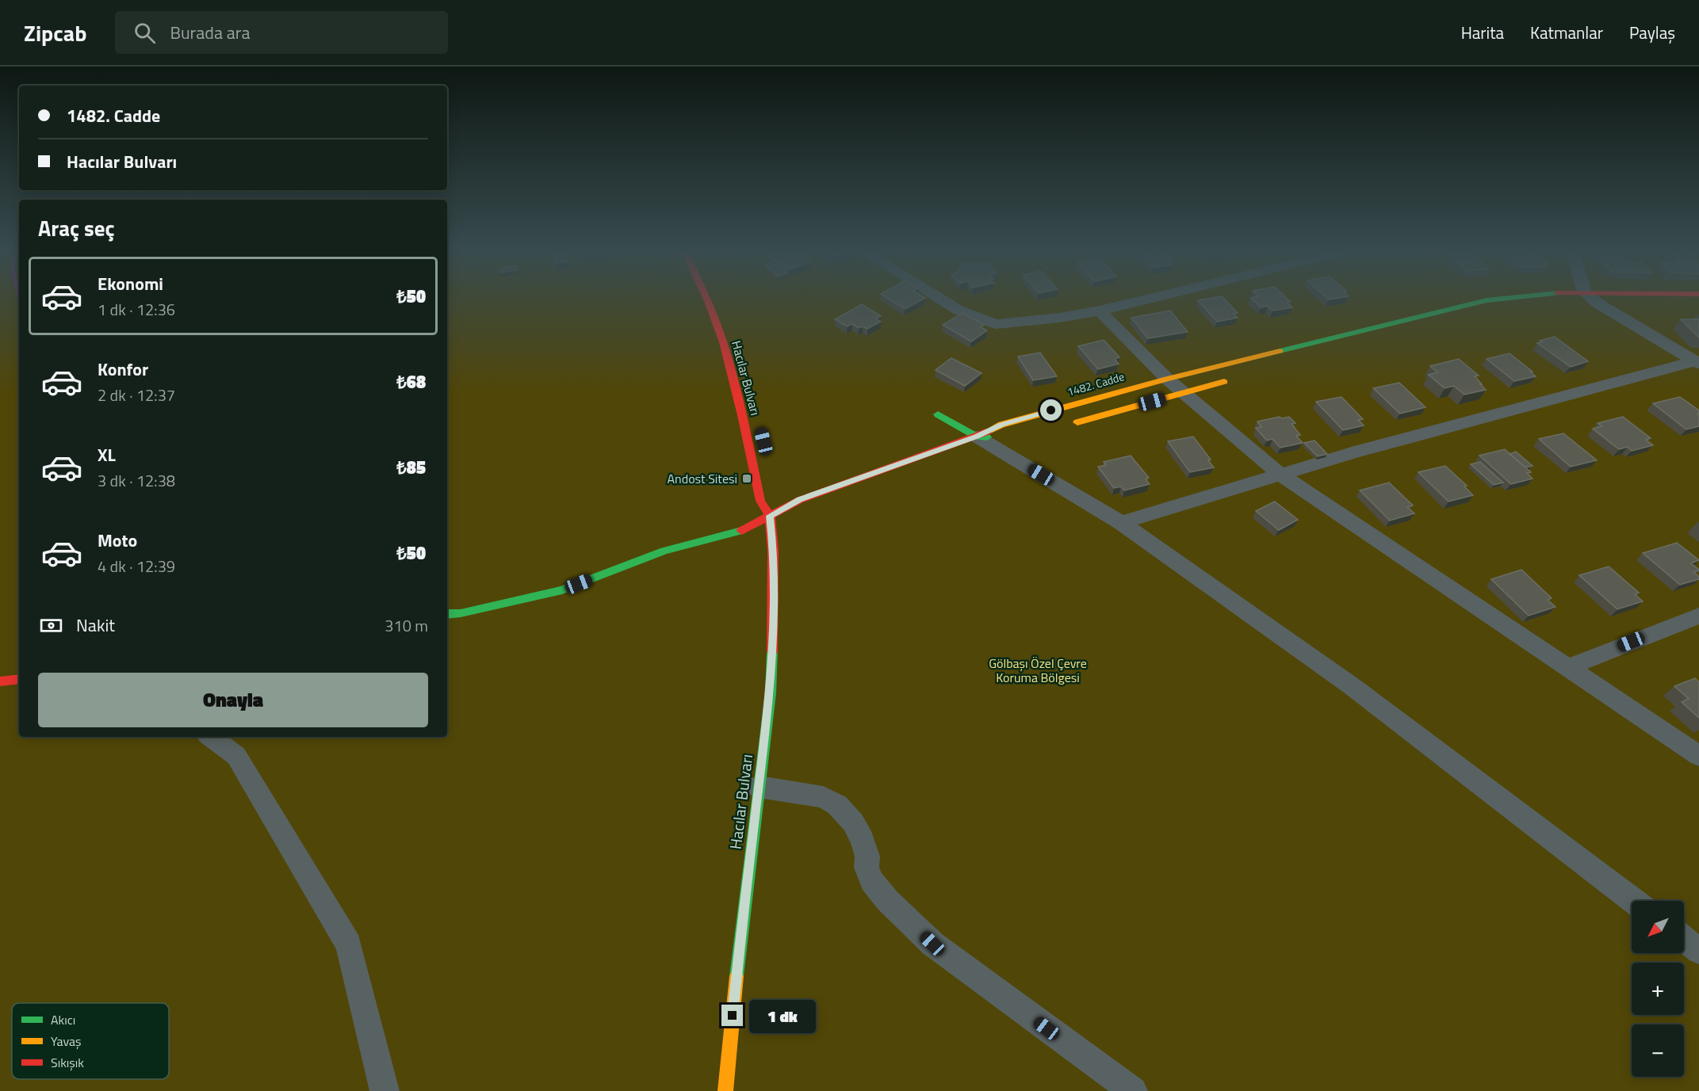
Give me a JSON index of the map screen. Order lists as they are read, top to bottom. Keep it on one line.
{"streets":{"street":["Hacılar Bulvarı","1482. Cadde"]},"crossings":[["Hacılar Bulvarı","1482. Cadde"]],"parks":["Gölbaşı Özel Çevre Koruma Bölgesi"],"places":{"transit":["Andost Sitesi"]},"legend":["Akıcı","Yavaş","Sıkışık"],"north":"bottom left","page":{"header":"Zipcab","search":"Burada ara","nav":["Harita","Katmanlar","Paylaş"],"banner":["1482. Cadde","Hacılar Bulvarı"],"heading":"Araç seç","list":[{"name":"Ekonomi","note":"1 dk · 12:36","value":"₺50"},{"name":"Konfor","note":"2 dk · 12:37","value":"₺68"},{"name":"XL","note":"3 dk · 12:38","value":"₺85"},{"name":"Moto","note":"4 dk · 12:39","value":"₺50"}],"pay":["Nakit","310 m"],"buttons":"Onayla","map_buttons":["+","−"],"bubble":"1 dk"}}
